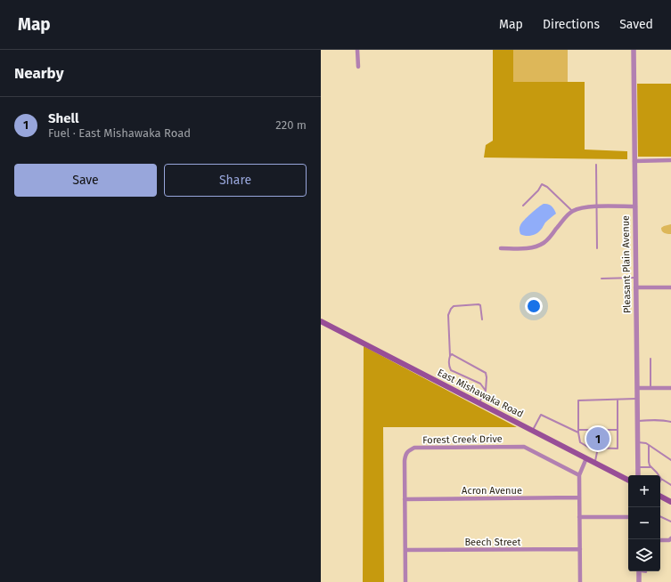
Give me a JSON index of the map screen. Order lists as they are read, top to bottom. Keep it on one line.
{"streets":{"main road":["East Mishawaka Road"],"street":["Pleasant Plain Avenue","Forest Creek Drive","Acron Avenue","Beech Street"]},"crossings":[["Forest Creek Drive","Acron Avenue"],["Forest Creek Drive","Beech Street"]],"page":{"header":"Map","nav":["Map","Directions","Saved"],"heading":"Nearby","list":[{"mark":"1","name":"Shell","note":"Fuel · East Mishawaka Road","value":"220 m"}],"buttons":["Save","Share"],"pins":"1","map_buttons":["+","−"]}}
